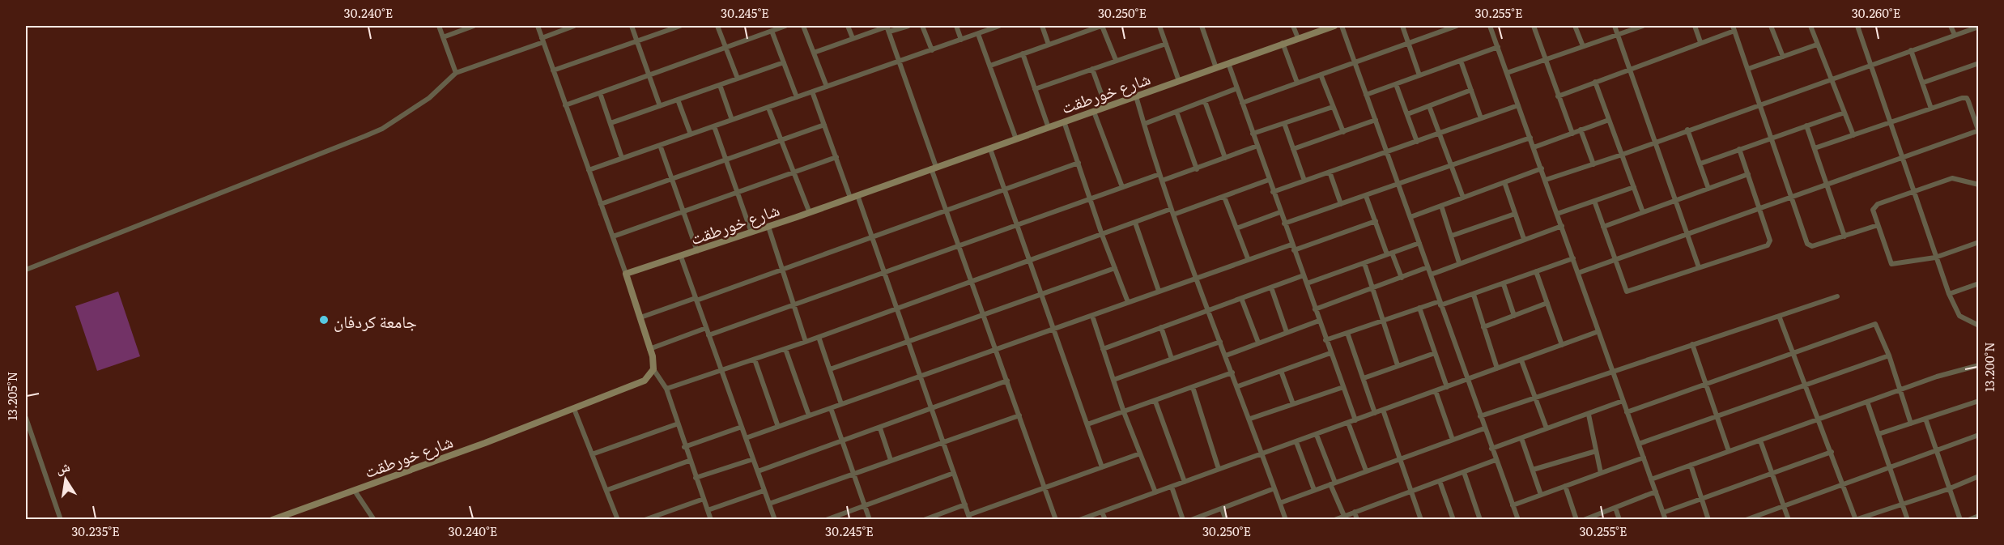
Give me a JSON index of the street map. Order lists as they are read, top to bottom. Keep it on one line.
{"streets":{"street":["شارع خورطقت"]},"places":["جامعة كردفان"],"north":"top","coordinates":["30.240°E","30.245°E","30.250°E","30.255°E","30.260°E","13.200°N","13.205°N","30.235°E"]}
